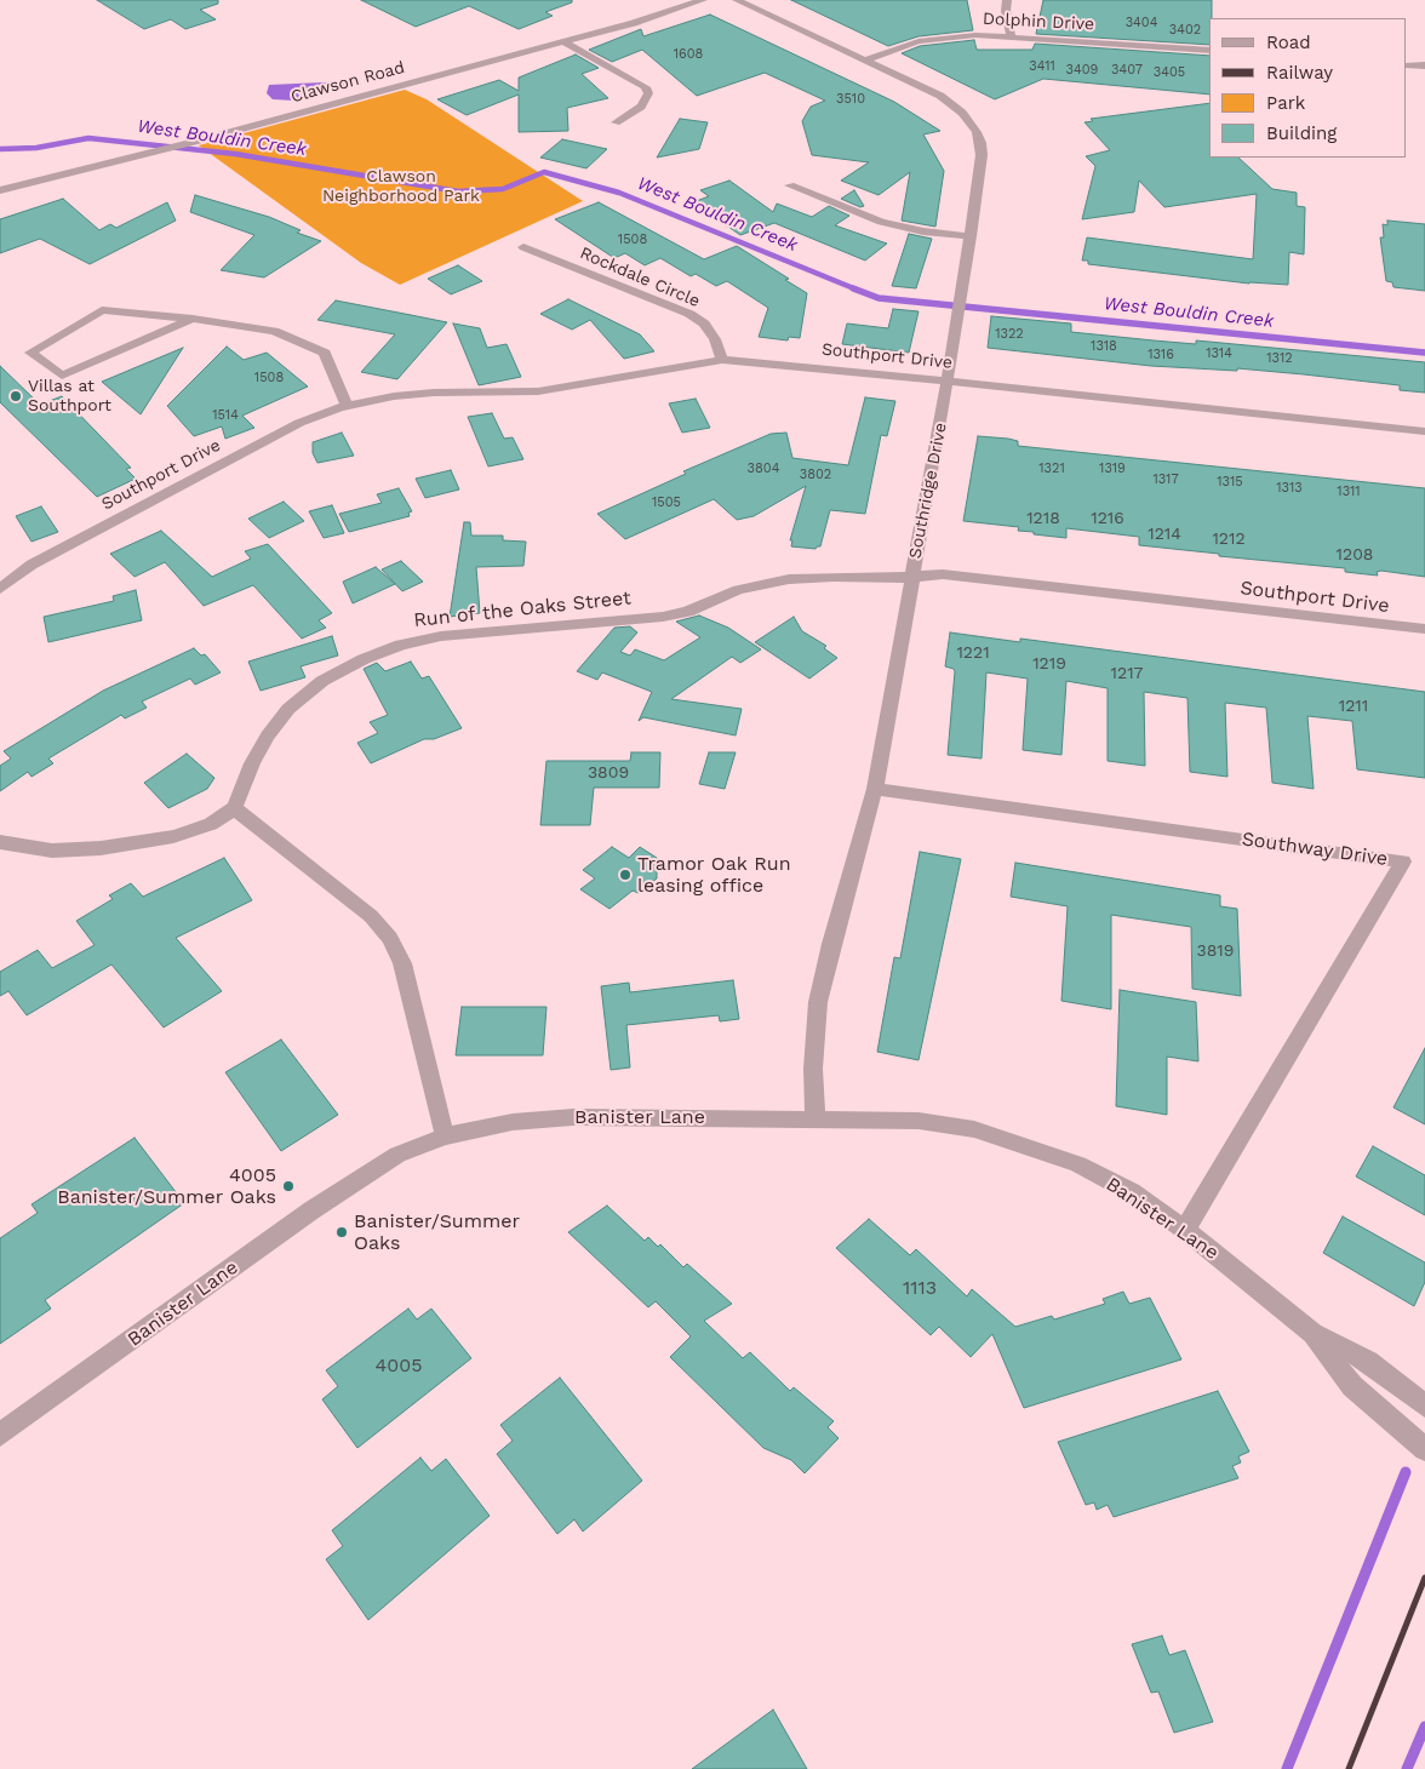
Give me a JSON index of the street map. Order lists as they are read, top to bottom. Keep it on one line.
{"streets":{"street":["Dolphin Drive","Clawson Road","Rockdale Circle","Southport Drive","Southridge Drive","Run of the Oaks Street","Southway Drive","Banister Lane"]},"crossings":[["Dolphin Drive","Southridge Drive"],["Rockdale Circle","Southport Drive"],["Southport Drive","Southridge Drive"],["Southport Drive","Run of the Oaks Street"],["Southridge Drive","Run of the Oaks Street"],["Southridge Drive","Southway Drive"],["Southridge Drive","Banister Lane"],["Southway Drive","Banister Lane"]],"water":["West Bouldin Creek"],"parks":["Clawson Neighborhood Park"],"places":["Villas at Southport","Tramor Oak Run leasing office","4005 Banister/Summer Oaks","Banister/Summer Oaks"],"house_numbers":["3404","3402","1608","3411","3409","3407","3405","3510","1508","1322","1318","1314","1316","1312","1508","1514","3804","1321","1319","3802","1317","1315","1313","1311","1505","1218","1216","1214","1212","1208","1221","1219","1217","1211","3809","3819","1113","4005"],"legend":["Road","Railway","Park","Building"]}
